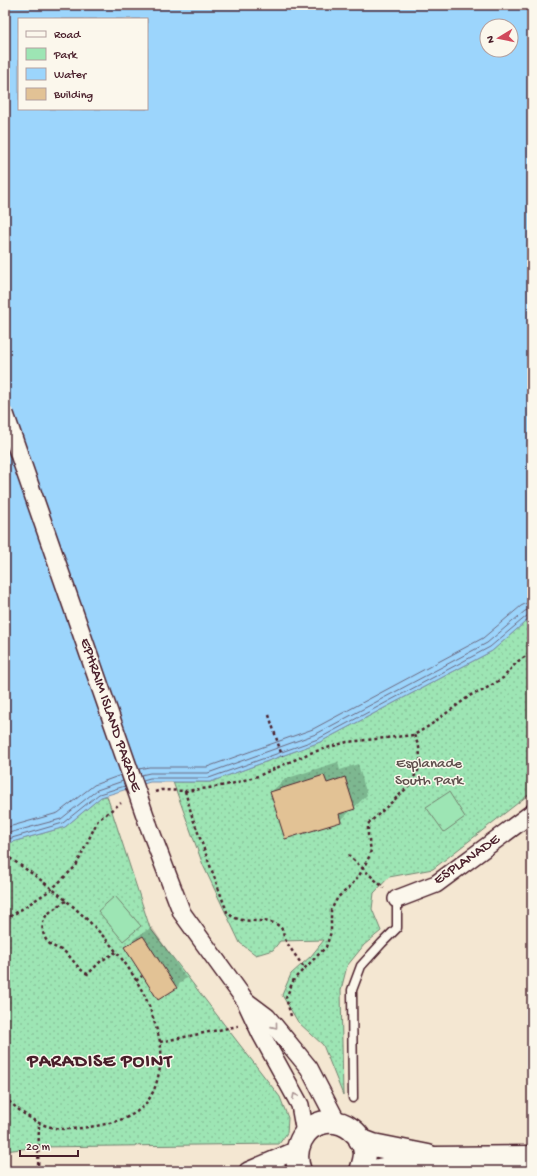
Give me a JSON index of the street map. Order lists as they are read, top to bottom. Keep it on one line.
{"streets":{"street":["EPHRAIM ISLAND PARADE","ESPLANADE"]},"districts":["PARADISE POINT"],"parks":["Esplanade South Park"],"legend":["Road","Park","Water","Building"],"scale_bar":"20 m","north":"left"}
